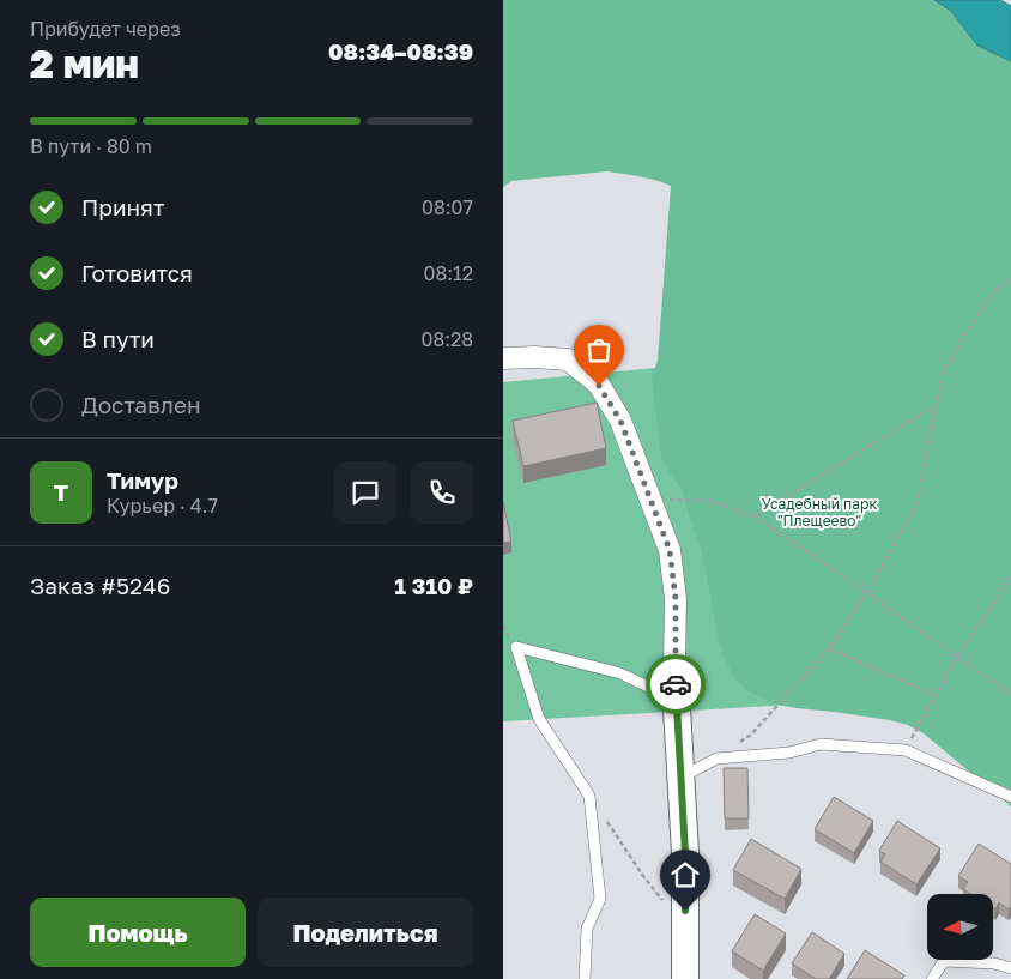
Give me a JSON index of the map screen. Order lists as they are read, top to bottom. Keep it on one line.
{"parks":["Усадебный парк \"Плещеево\""],"north":"left","page":{"heading":["2 мин","Прибудет через","08:34–08:39"],"panel":["Тимур","Курьер · 4.7","Заказ #5246","1 310 ₽"],"bar":"В пути · 80 m","list":[["Принят","08:07"],["Готовится","08:12"],["В пути","08:28"],"Доставлен"],"round":"Т","buttons":["Помощь","Поделиться"]}}
